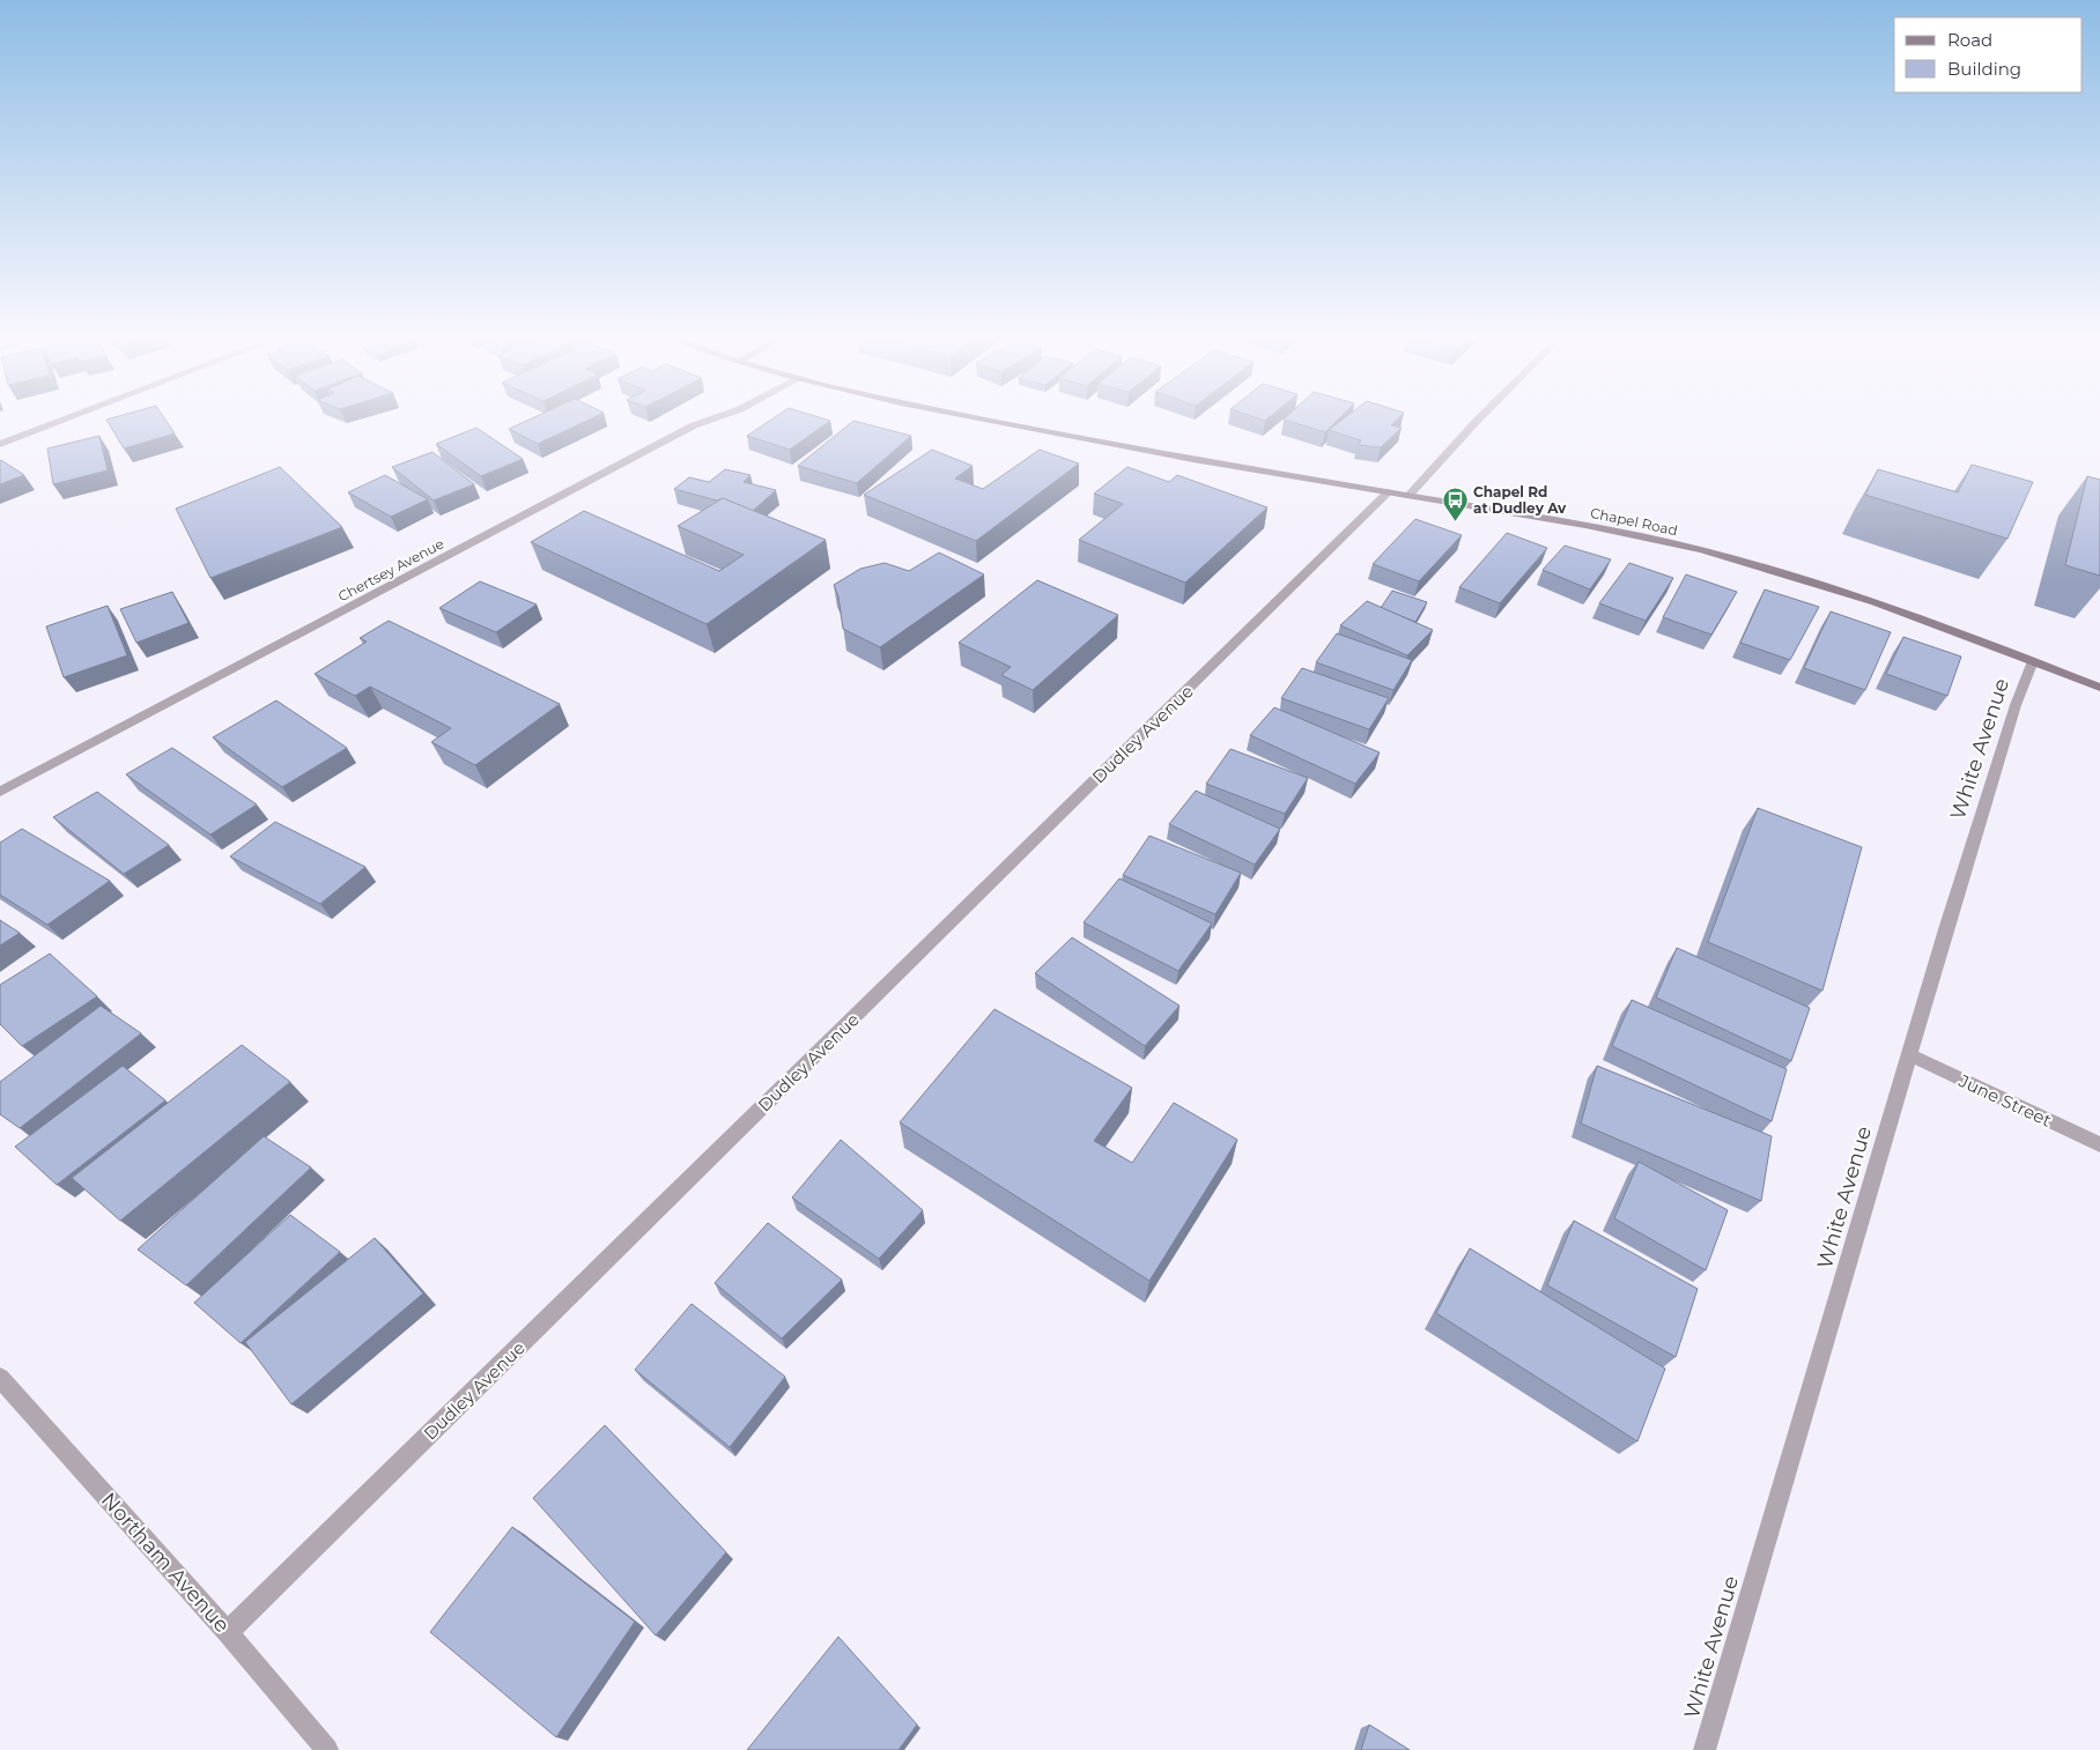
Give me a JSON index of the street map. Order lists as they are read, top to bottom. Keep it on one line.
{"streets":{"main road":["Chapel Road"],"street":["Chertsey Avenue","Dudley Avenue","White Avenue","June Street","Northam Avenue"]},"crossings":[["Chapel Road","Dudley Avenue"],["Chapel Road","White Avenue"],["Dudley Avenue","Northam Avenue"],["White Avenue","June Street"]],"places":{"bus stop":["Chapel Rd at Dudley Av"]},"legend":["Road","Building"]}
